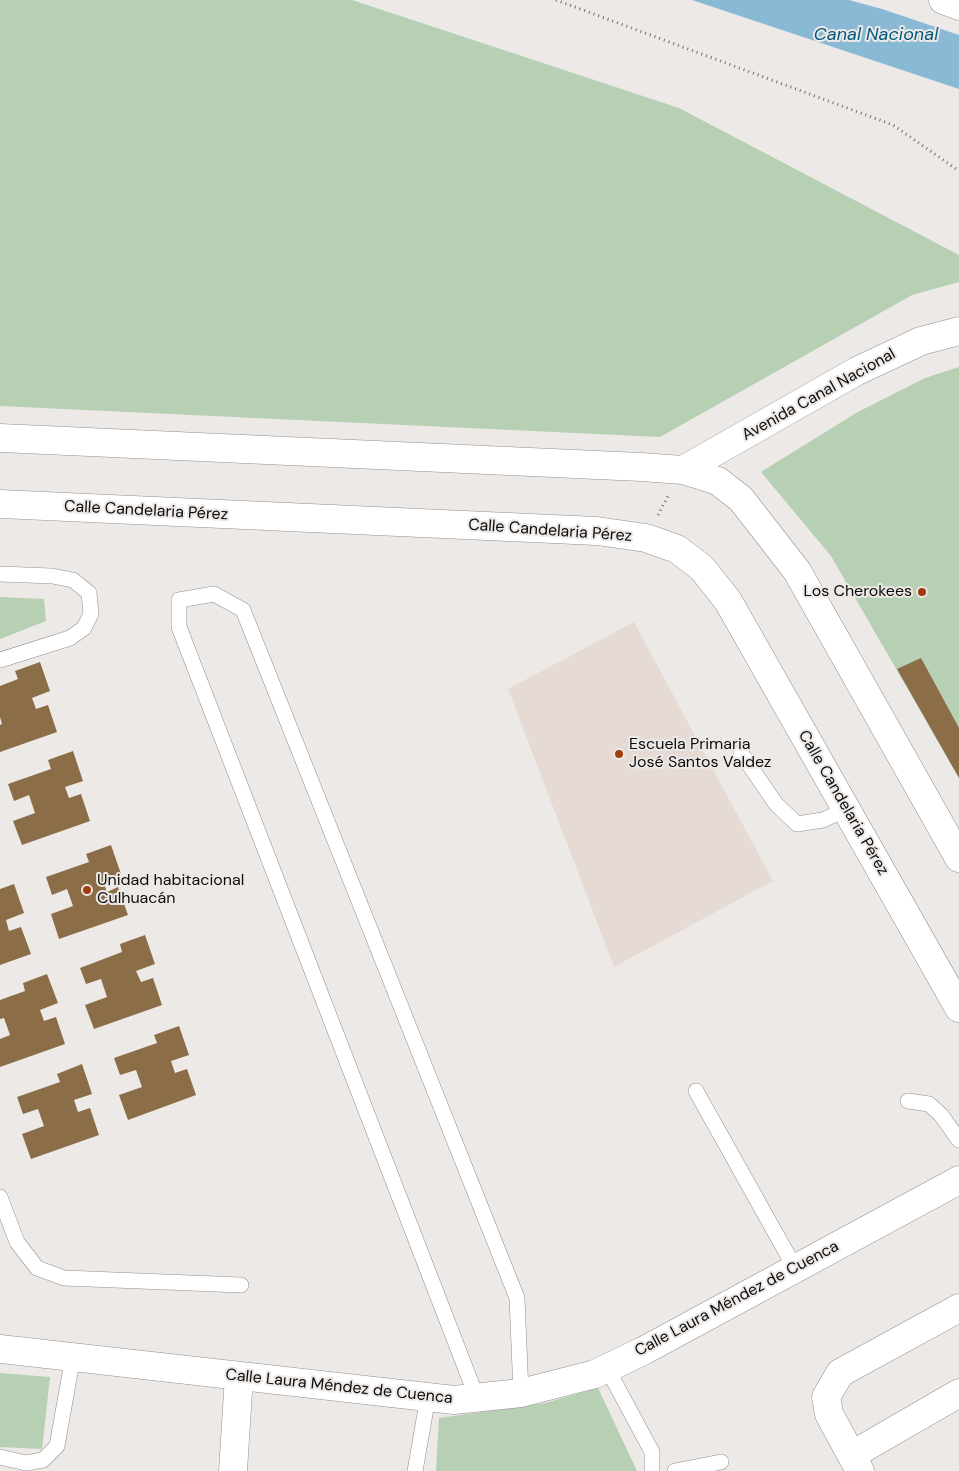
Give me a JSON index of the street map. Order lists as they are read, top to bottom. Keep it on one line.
{"streets":{"main road":["Avenida Canal Nacional","Calle Candelaria Pérez","Calle Laura Méndez de Cuenca"]},"water":["Canal Nacional"],"places":["Los Cherokees","Escuela Primaria José Santos Valdez","Unidad habitacional Culhuacán"]}
